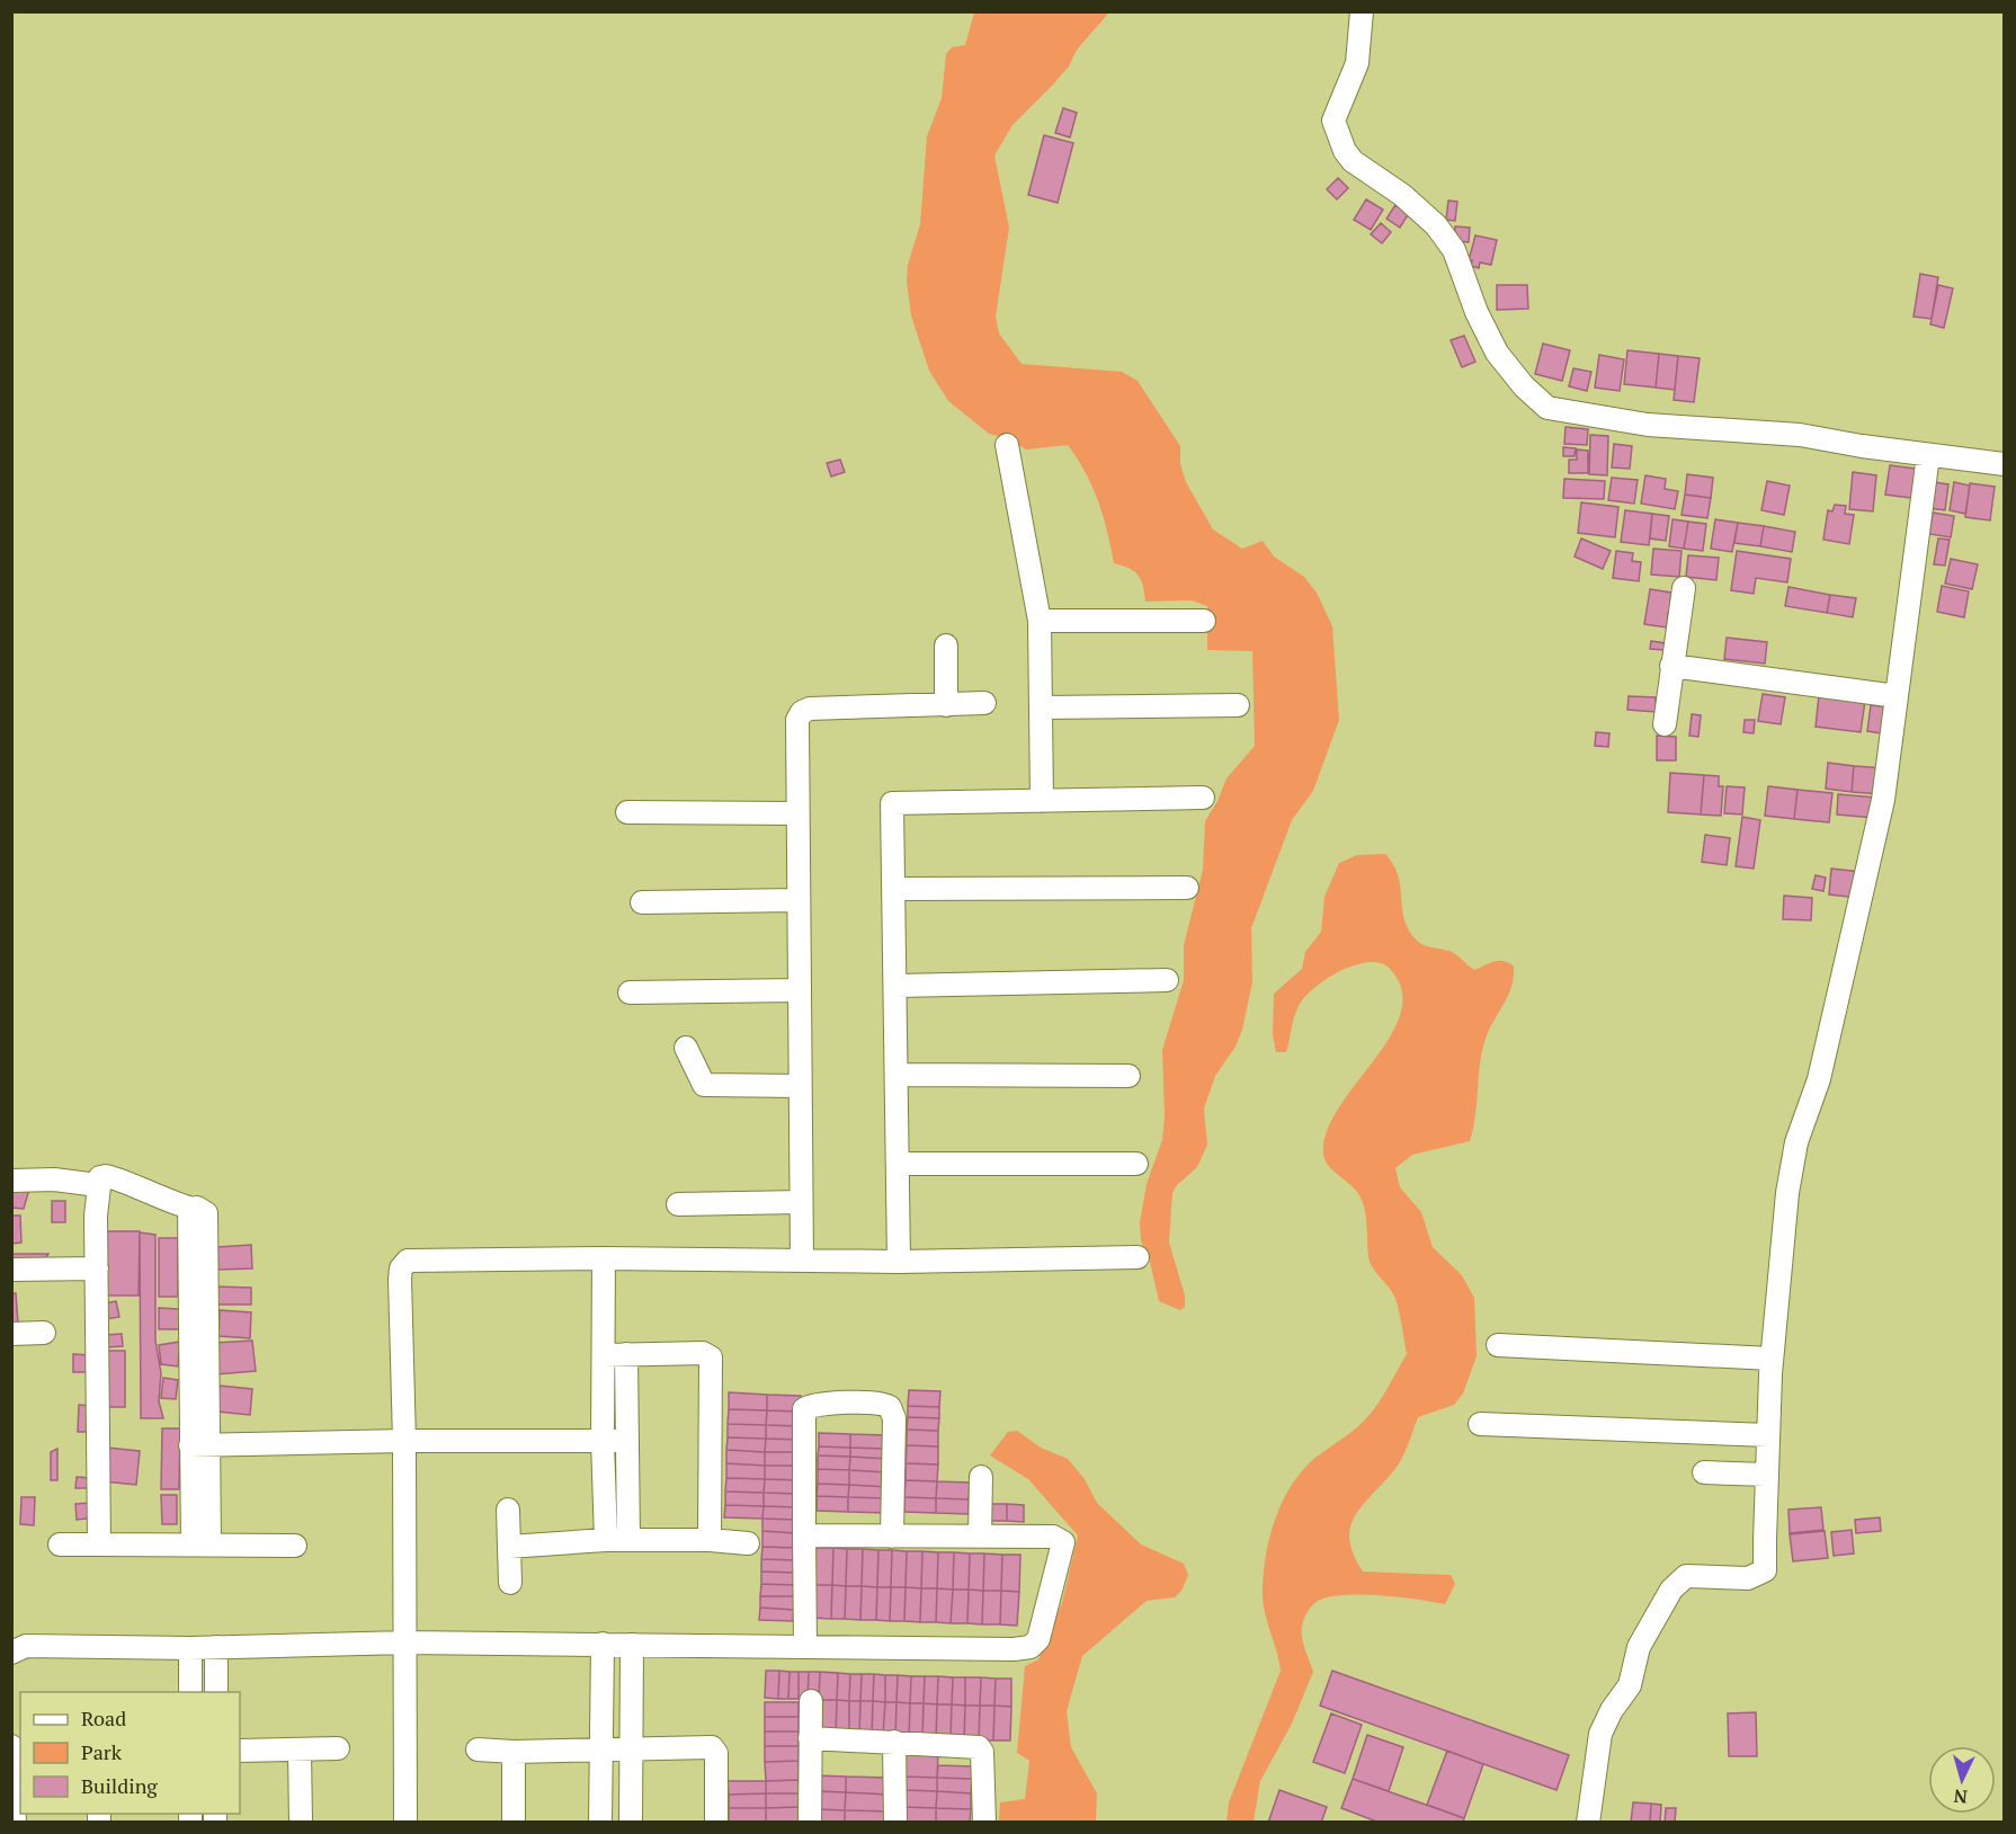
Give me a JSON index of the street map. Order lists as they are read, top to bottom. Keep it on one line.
{"legend":["Road","Park","Building"],"north":"bottom"}
